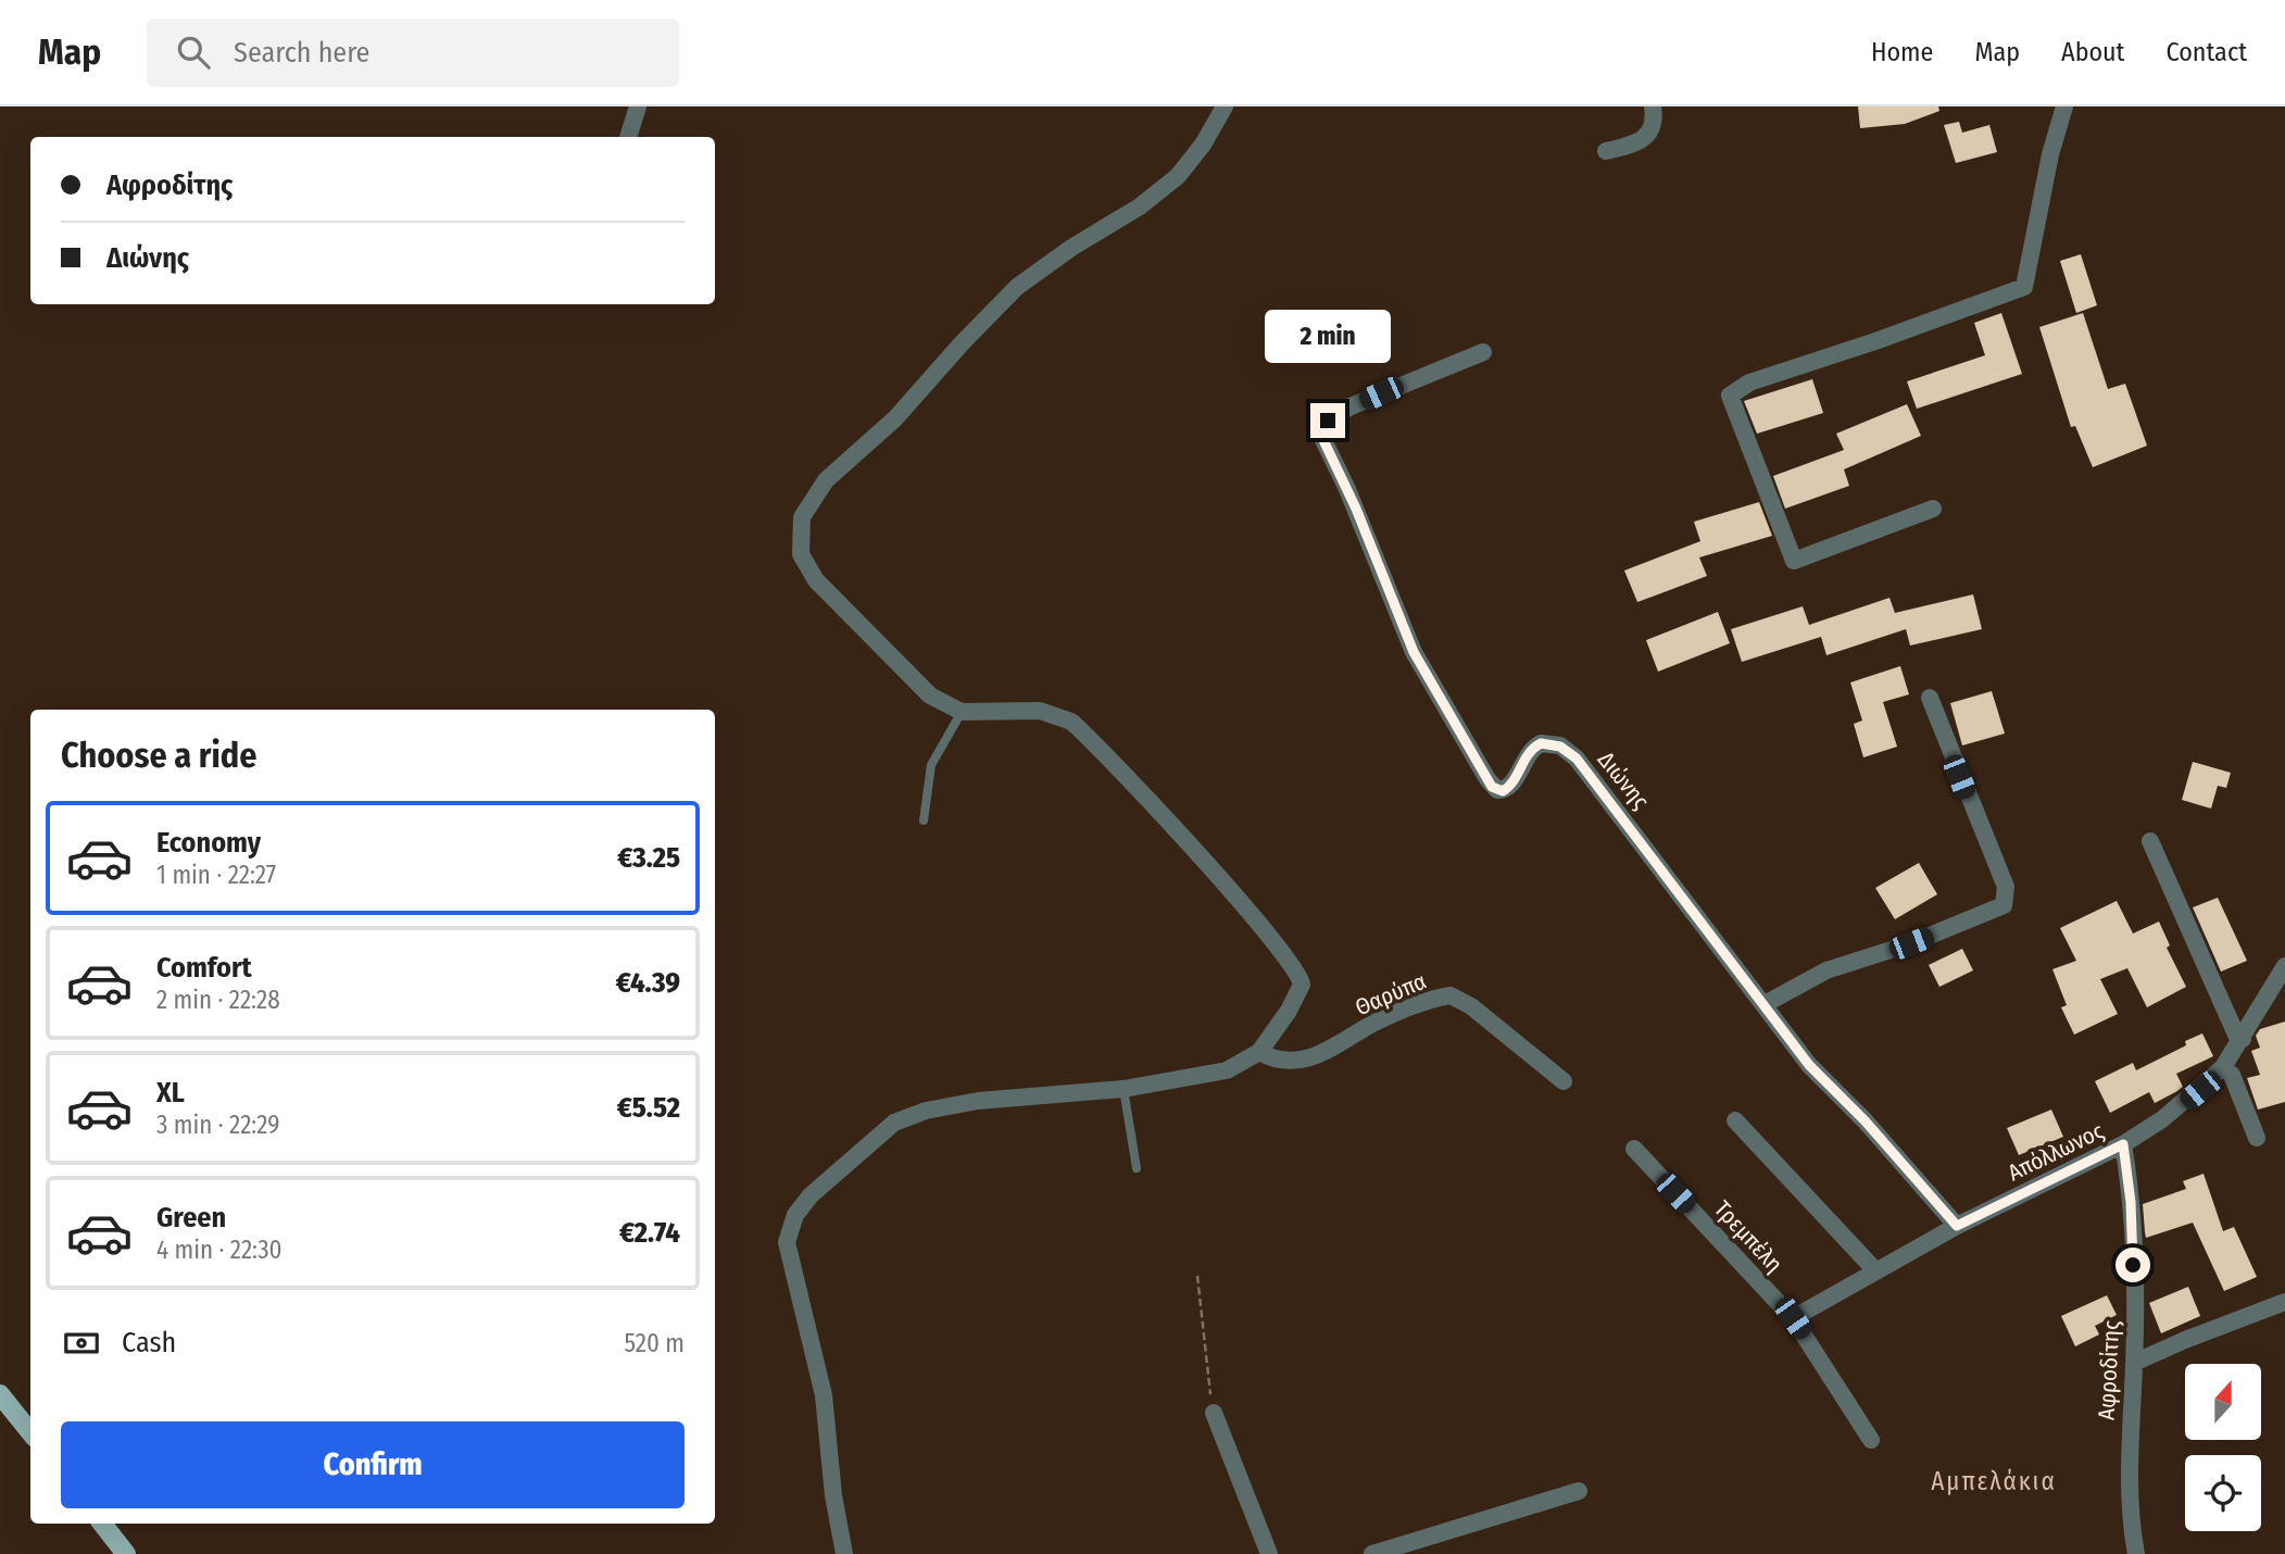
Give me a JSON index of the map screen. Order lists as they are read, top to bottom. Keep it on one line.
{"streets":{"street":["Διώνης","Θαρύπα","Απόλλωνος","Τρεμπέλη","Αφροδίτης"]},"crossings":[["Διώνης","Απόλλωνος"],["Απόλλωνος","Τρεμπέλη"],["Απόλλωνος","Αφροδίτης"]],"districts":["Αμπελάκια"],"north":"top","page":{"header":"Map","search":"Search here","nav":["Home","Map","About","Contact"],"banner":["Αφροδίτης","Διώνης"],"bubble":"2 min","heading":"Choose a ride","list":[{"name":"Economy","note":"1 min · 22:27","value":"€3.25"},{"name":"Comfort","note":"2 min · 22:28","value":"€4.39"},{"name":"XL","note":"3 min · 22:29","value":"€5.52"},{"name":"Green","note":"4 min · 22:30","value":"€2.74"}],"pay":["Cash","520 m"],"buttons":"Confirm"}}
